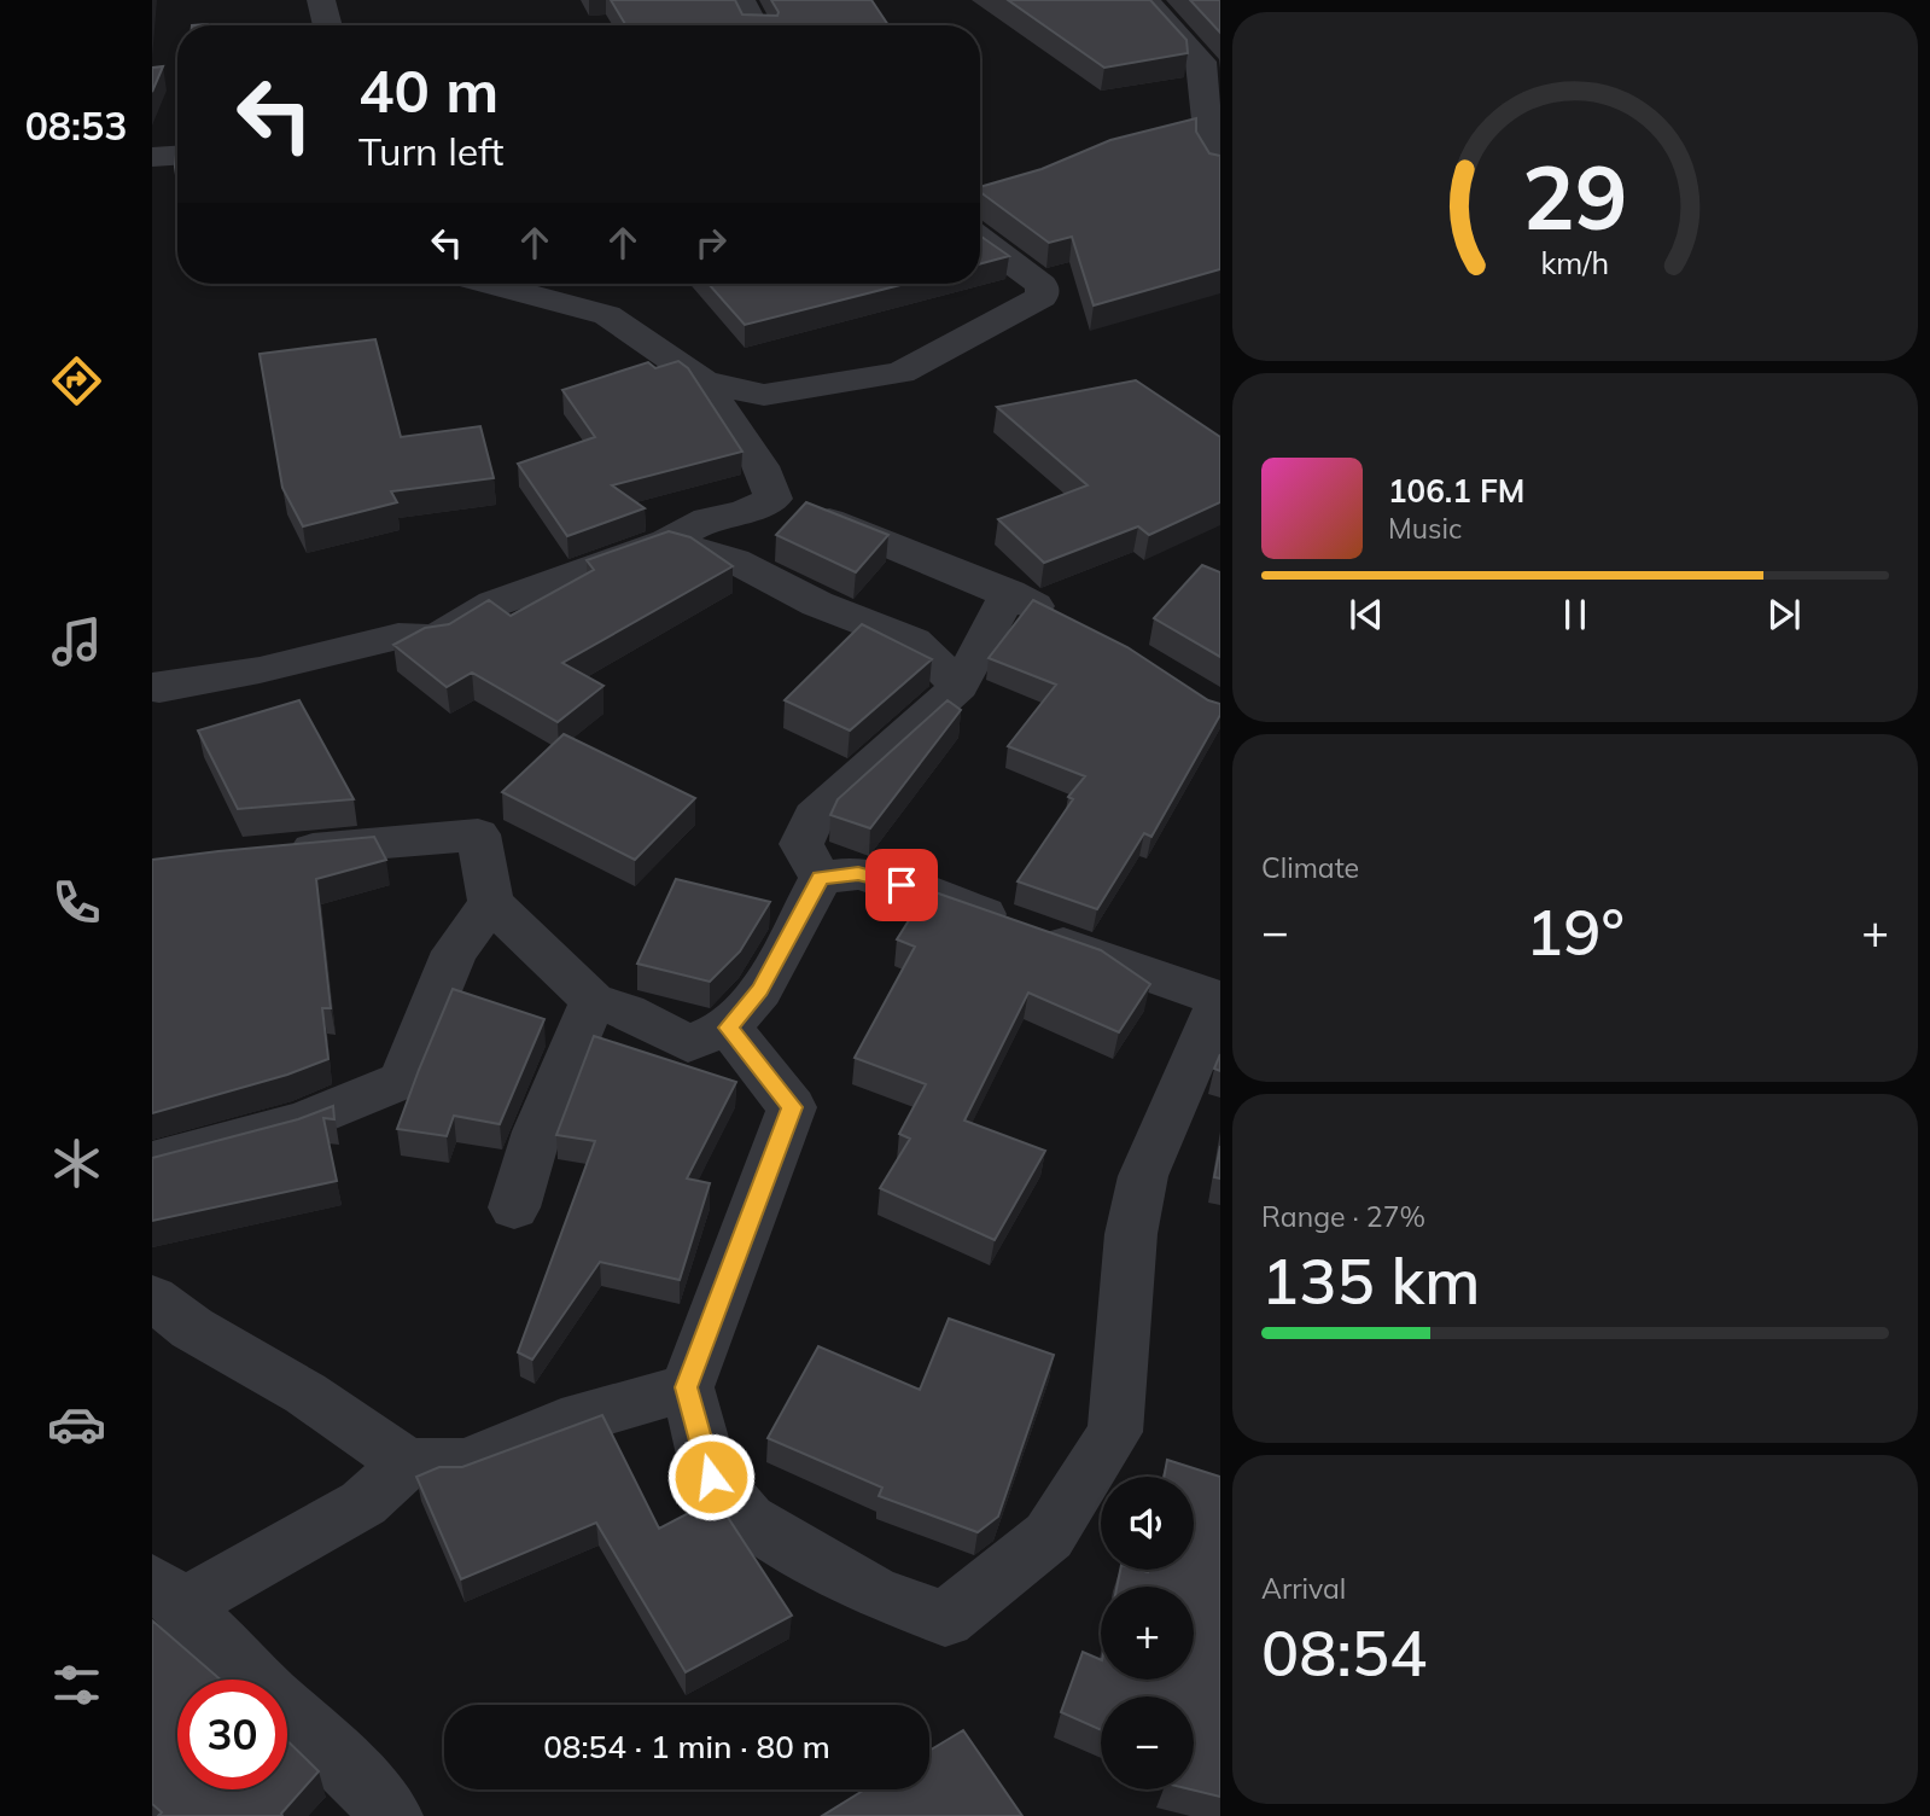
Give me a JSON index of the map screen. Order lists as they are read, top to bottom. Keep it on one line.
{"page":{"tabs":"08:53","turn":["40 m","Turn left"],"song":["106.1 FM","Music"],"tile":["Climate",["Range · 27%","135 km"],["Arrival","08:54"]],"heat":["−","19°","+"],"map_buttons":["+","−"],"limit":"30","trip":"08:54 · 1 min · 80 m","gauge":["29","km/h"]}}
